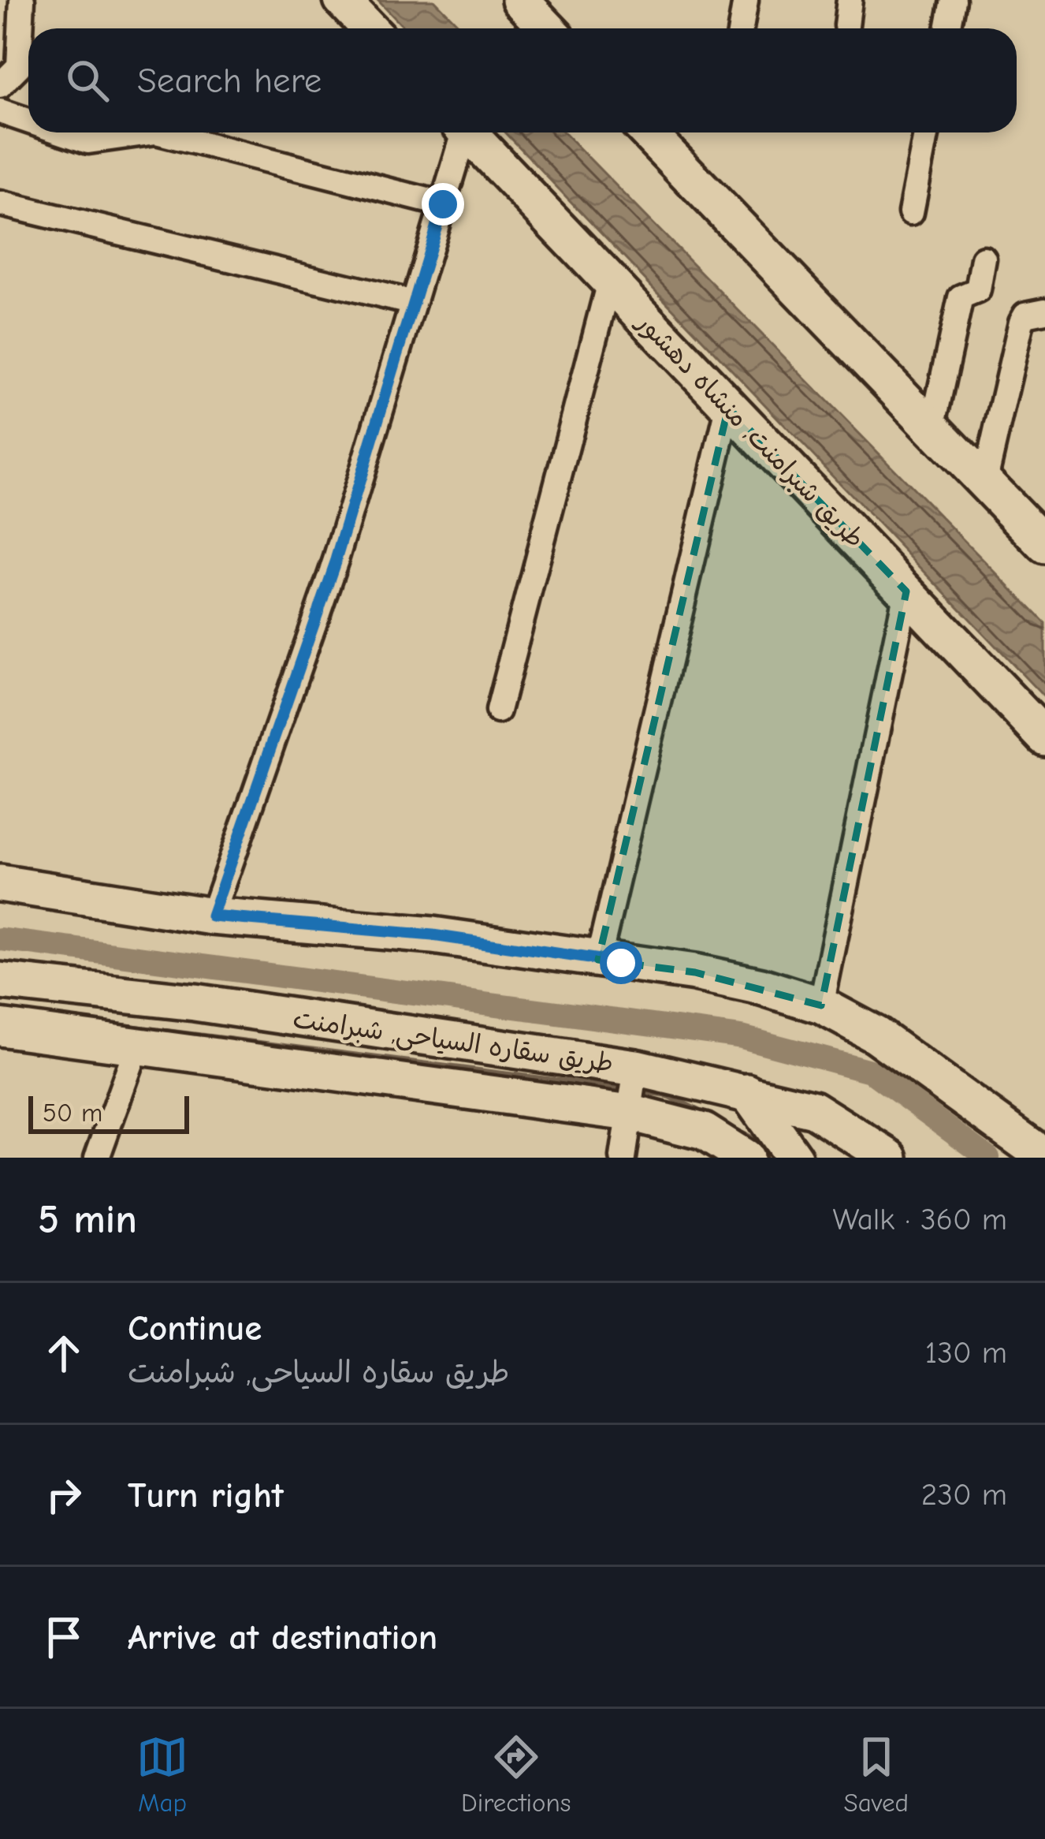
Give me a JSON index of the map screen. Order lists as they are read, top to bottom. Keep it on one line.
{"streets":{"main road":["طريق شبرامنت, منشاه دهشور","طريق سقاره السياحى, شبرامنت"]},"scale_bar":"50 m","page":{"search":"Search here","scale":"50 m","heading":["5 min","Walk · 360 m"],"list":[["Continue","طريق سقاره السياحى, شبرامنت","130 m"],["Turn right","230 m"],"Arrive at destination"],"nav":["Map","Directions","Saved"]}}
